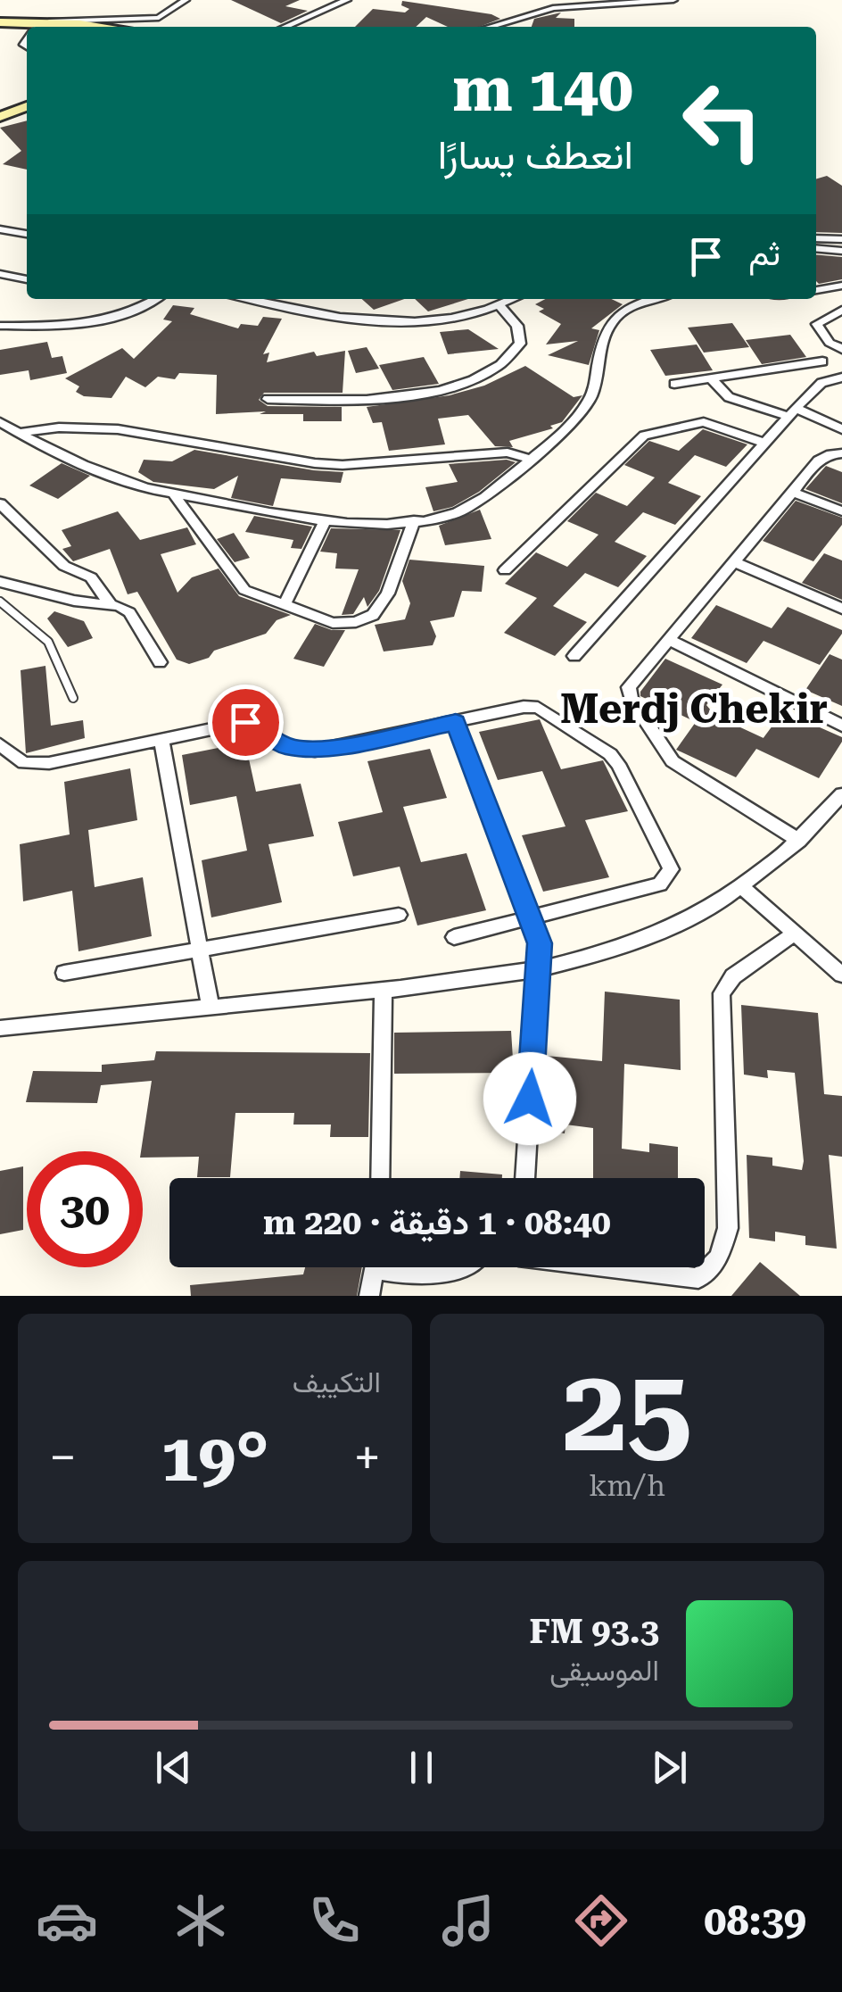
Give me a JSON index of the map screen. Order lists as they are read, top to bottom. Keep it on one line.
{"districts":["Merdj Chekir"],"page":{"turn":["140 m","انعطف يسارًا"],"then":"ثم","limit":"30","trip":"08:40 · 1 دقيقة · 220 m","tile":[["25","km/h"],"التكييف"],"heat":["−","19°","+"],"song":["93.3 FM","الموسيقى"],"tabs":"08:39"}}
